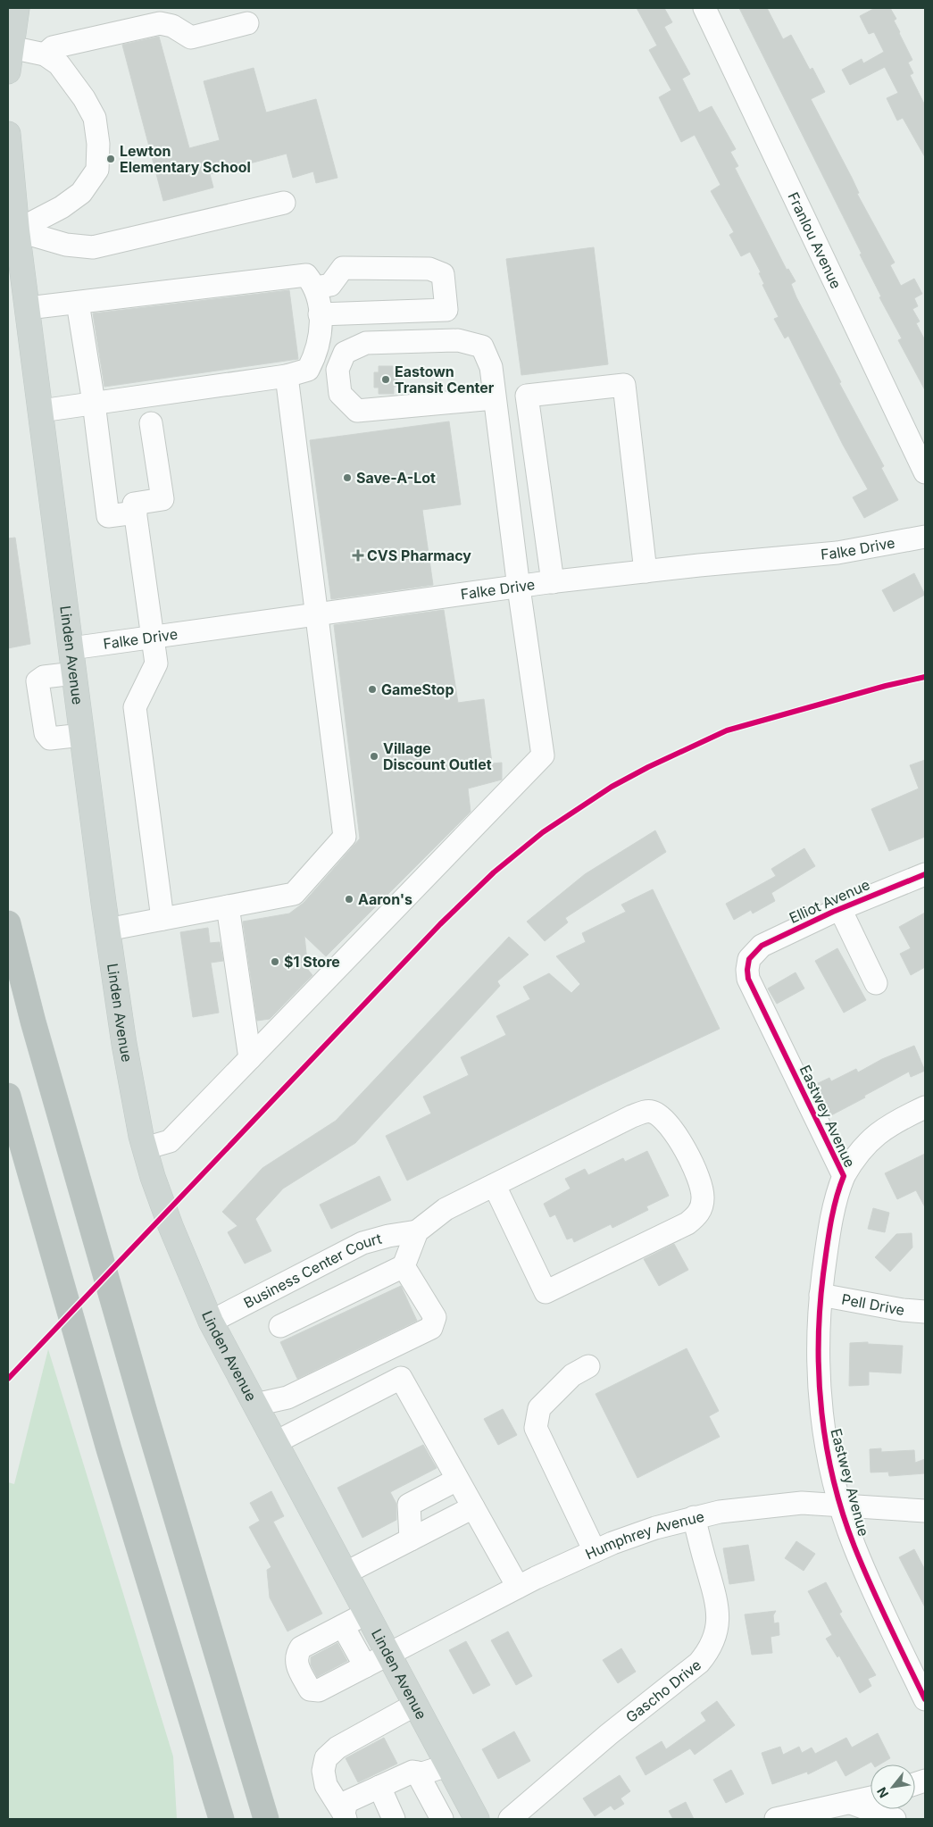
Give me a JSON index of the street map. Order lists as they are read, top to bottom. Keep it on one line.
{"streets":{"main road":["Linden Avenue"],"street":["Franlou Avenue","Falke Drive","Elliot Avenue","Eastwey Avenue","Business Center Court","Pell Drive","Humphrey Avenue","Gascho Drive"]},"crossings":[["Falke Drive","Linden Avenue"],["Linden Avenue","Business Center Court"],["Linden Avenue","Humphrey Avenue"],["Elliot Avenue","Eastwey Avenue"],["Eastwey Avenue","Pell Drive"],["Eastwey Avenue","Humphrey Avenue"],["Humphrey Avenue","Gascho Drive"]],"places":{"other":["Lewton Elementary School","Eastown Transit Center","Save-A-Lot","GameStop","Village Discount Outlet","Aaron's","$1 Store"],"health":["CVS Pharmacy"]},"north":"bottom left"}
